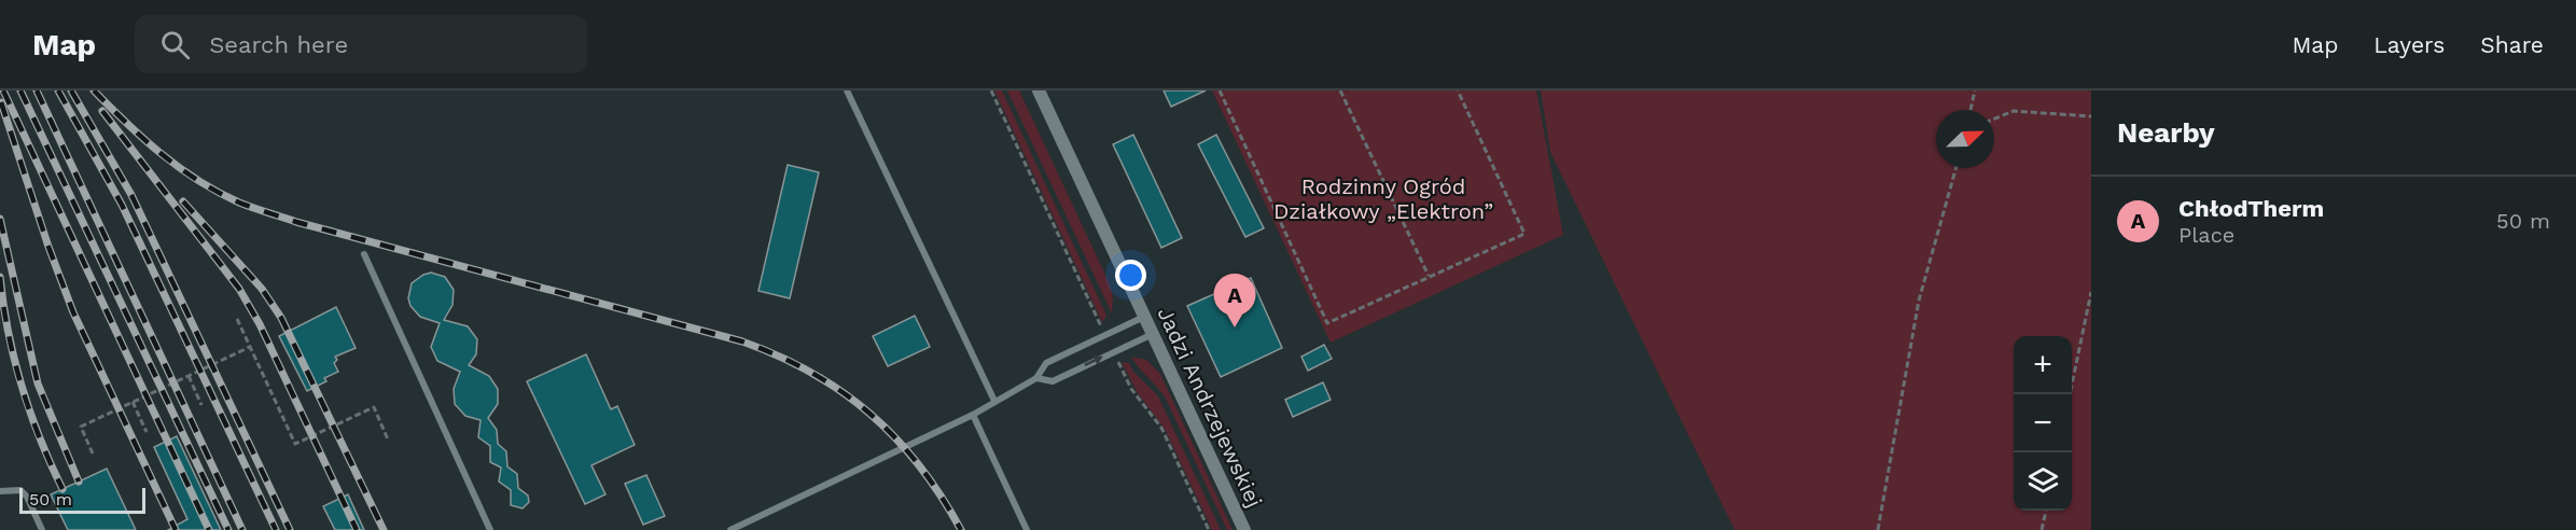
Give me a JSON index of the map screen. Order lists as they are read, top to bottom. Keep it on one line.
{"streets":{"street":["Jadzi Andrzejewskiej"]},"parks":["Rodzinny Ogród Działkowy „Elektron”"],"scale_bar":"50 m","north":"top right","page":{"header":"Map","search":"Search here","nav":["Map","Layers","Share"],"heading":"Nearby","list":[{"mark":"A","name":"ChłodTherm","note":"Place","value":"50 m"}],"pins":"A","map_buttons":["+","−"],"scale":"50 m"}}
